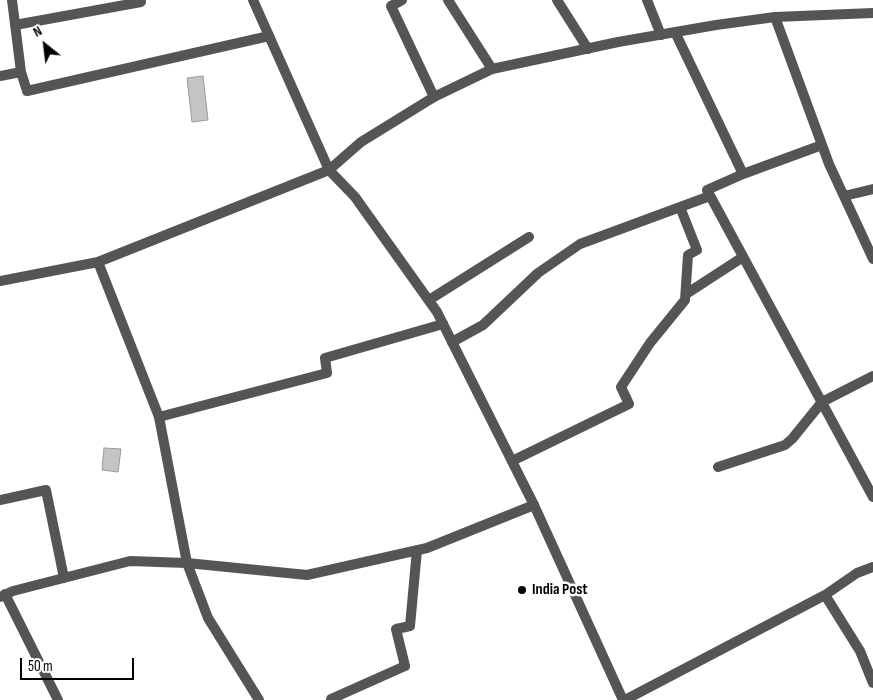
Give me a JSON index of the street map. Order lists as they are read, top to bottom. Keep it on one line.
{"places":["India Post"],"scale_bar":"50 m","north":"top left"}
